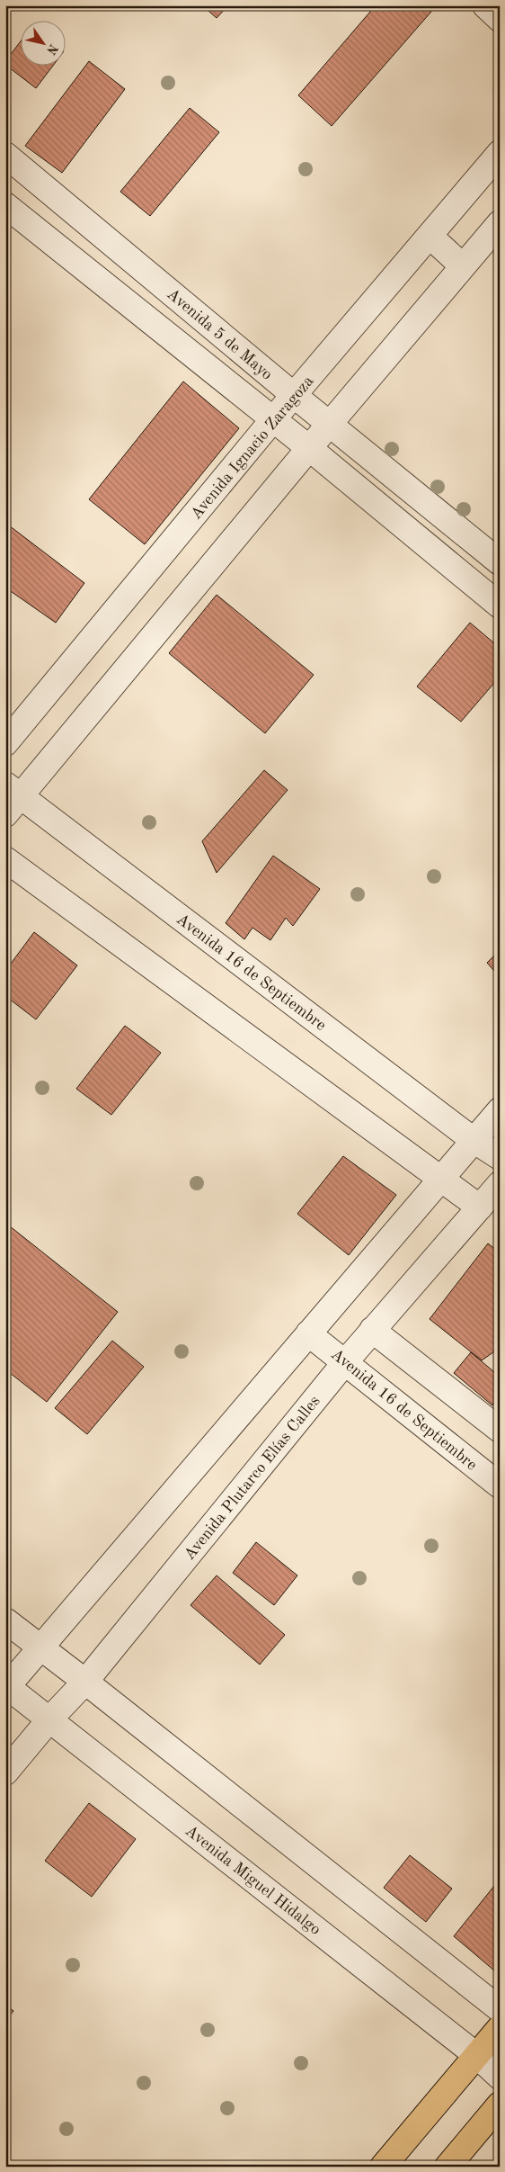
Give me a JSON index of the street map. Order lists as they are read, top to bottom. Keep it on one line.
{"streets":{"street":["Avenida 5 de Mayo","Avenida Ignacio Zaragoza","Avenida 16 de Septiembre","Avenida Plutarco Elías Calles","Avenida Miguel Hidalgo"]},"crossings":[["Avenida 5 de Mayo","Avenida Ignacio Zaragoza"],["Avenida 16 de Septiembre","Avenida Plutarco Elías Calles"],["Avenida Plutarco Elías Calles","Avenida Miguel Hidalgo"]],"north":"bottom right"}
